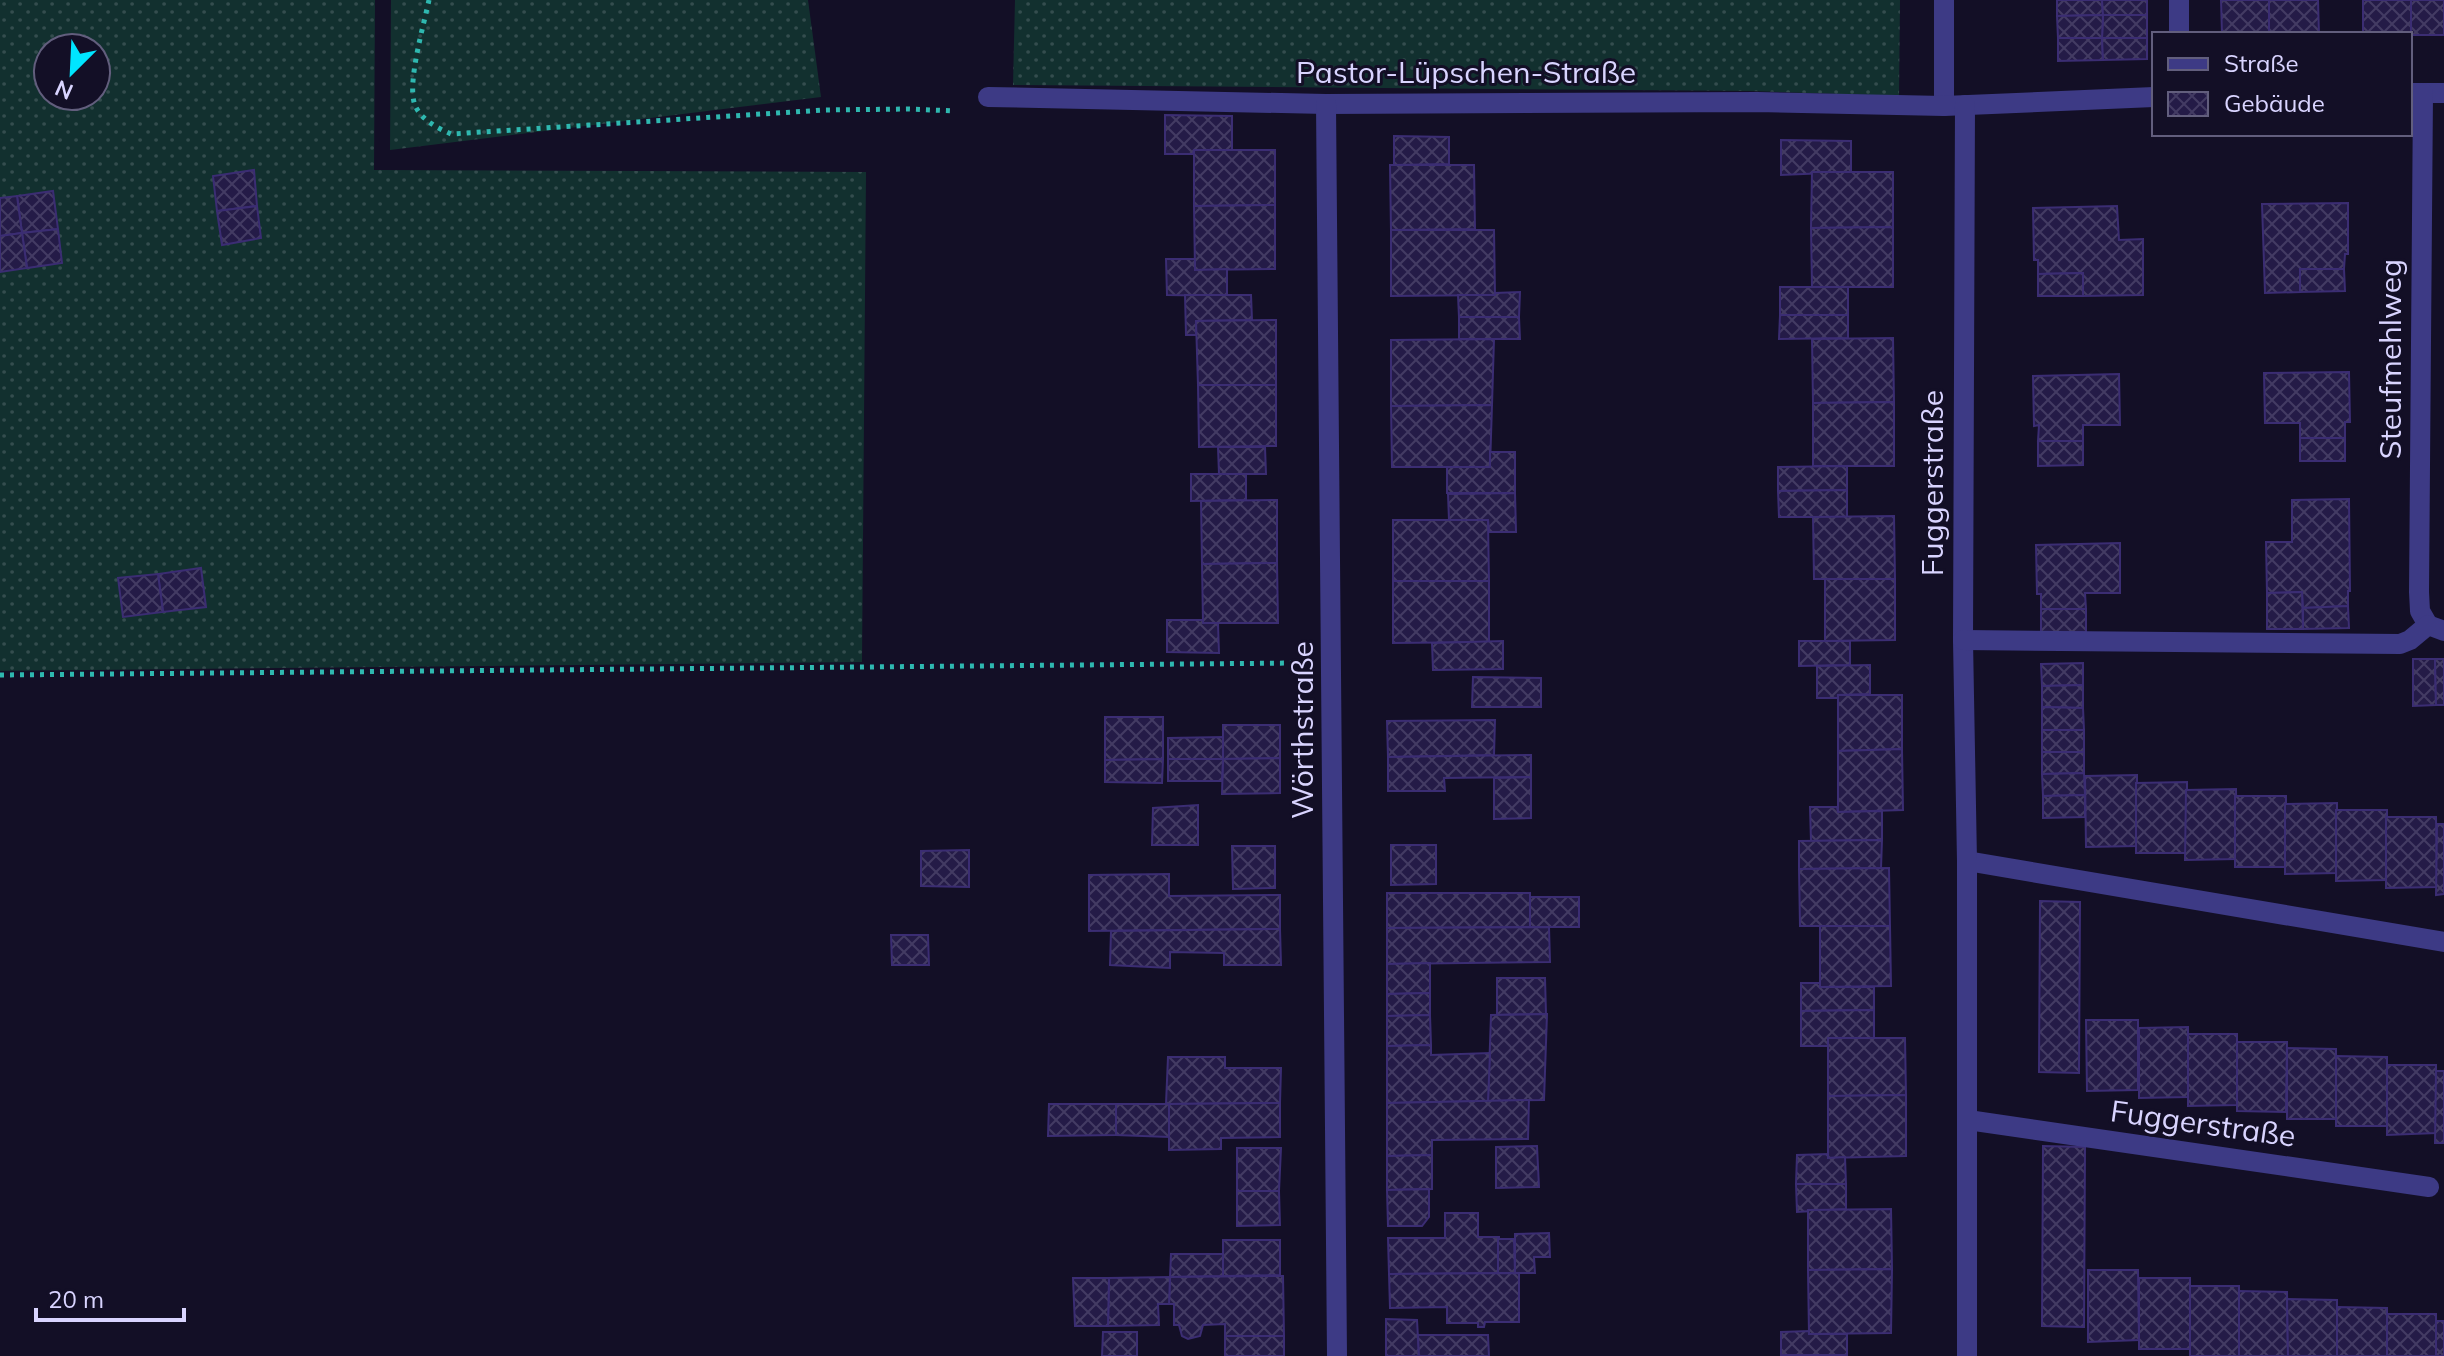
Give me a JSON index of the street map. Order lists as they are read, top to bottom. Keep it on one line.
{"streets":{"street":["Pastor-Lüpschen-Straße","Steufmehlweg","Fuggerstraße","Wörthstraße"]},"crossings":[["Pastor-Lüpschen-Straße","Fuggerstraße"],["Pastor-Lüpschen-Straße","Wörthstraße"],["Steufmehlweg","Fuggerstraße"]],"legend":["Straße","Gebäude"],"scale_bar":"20 m","north":"bottom left"}
